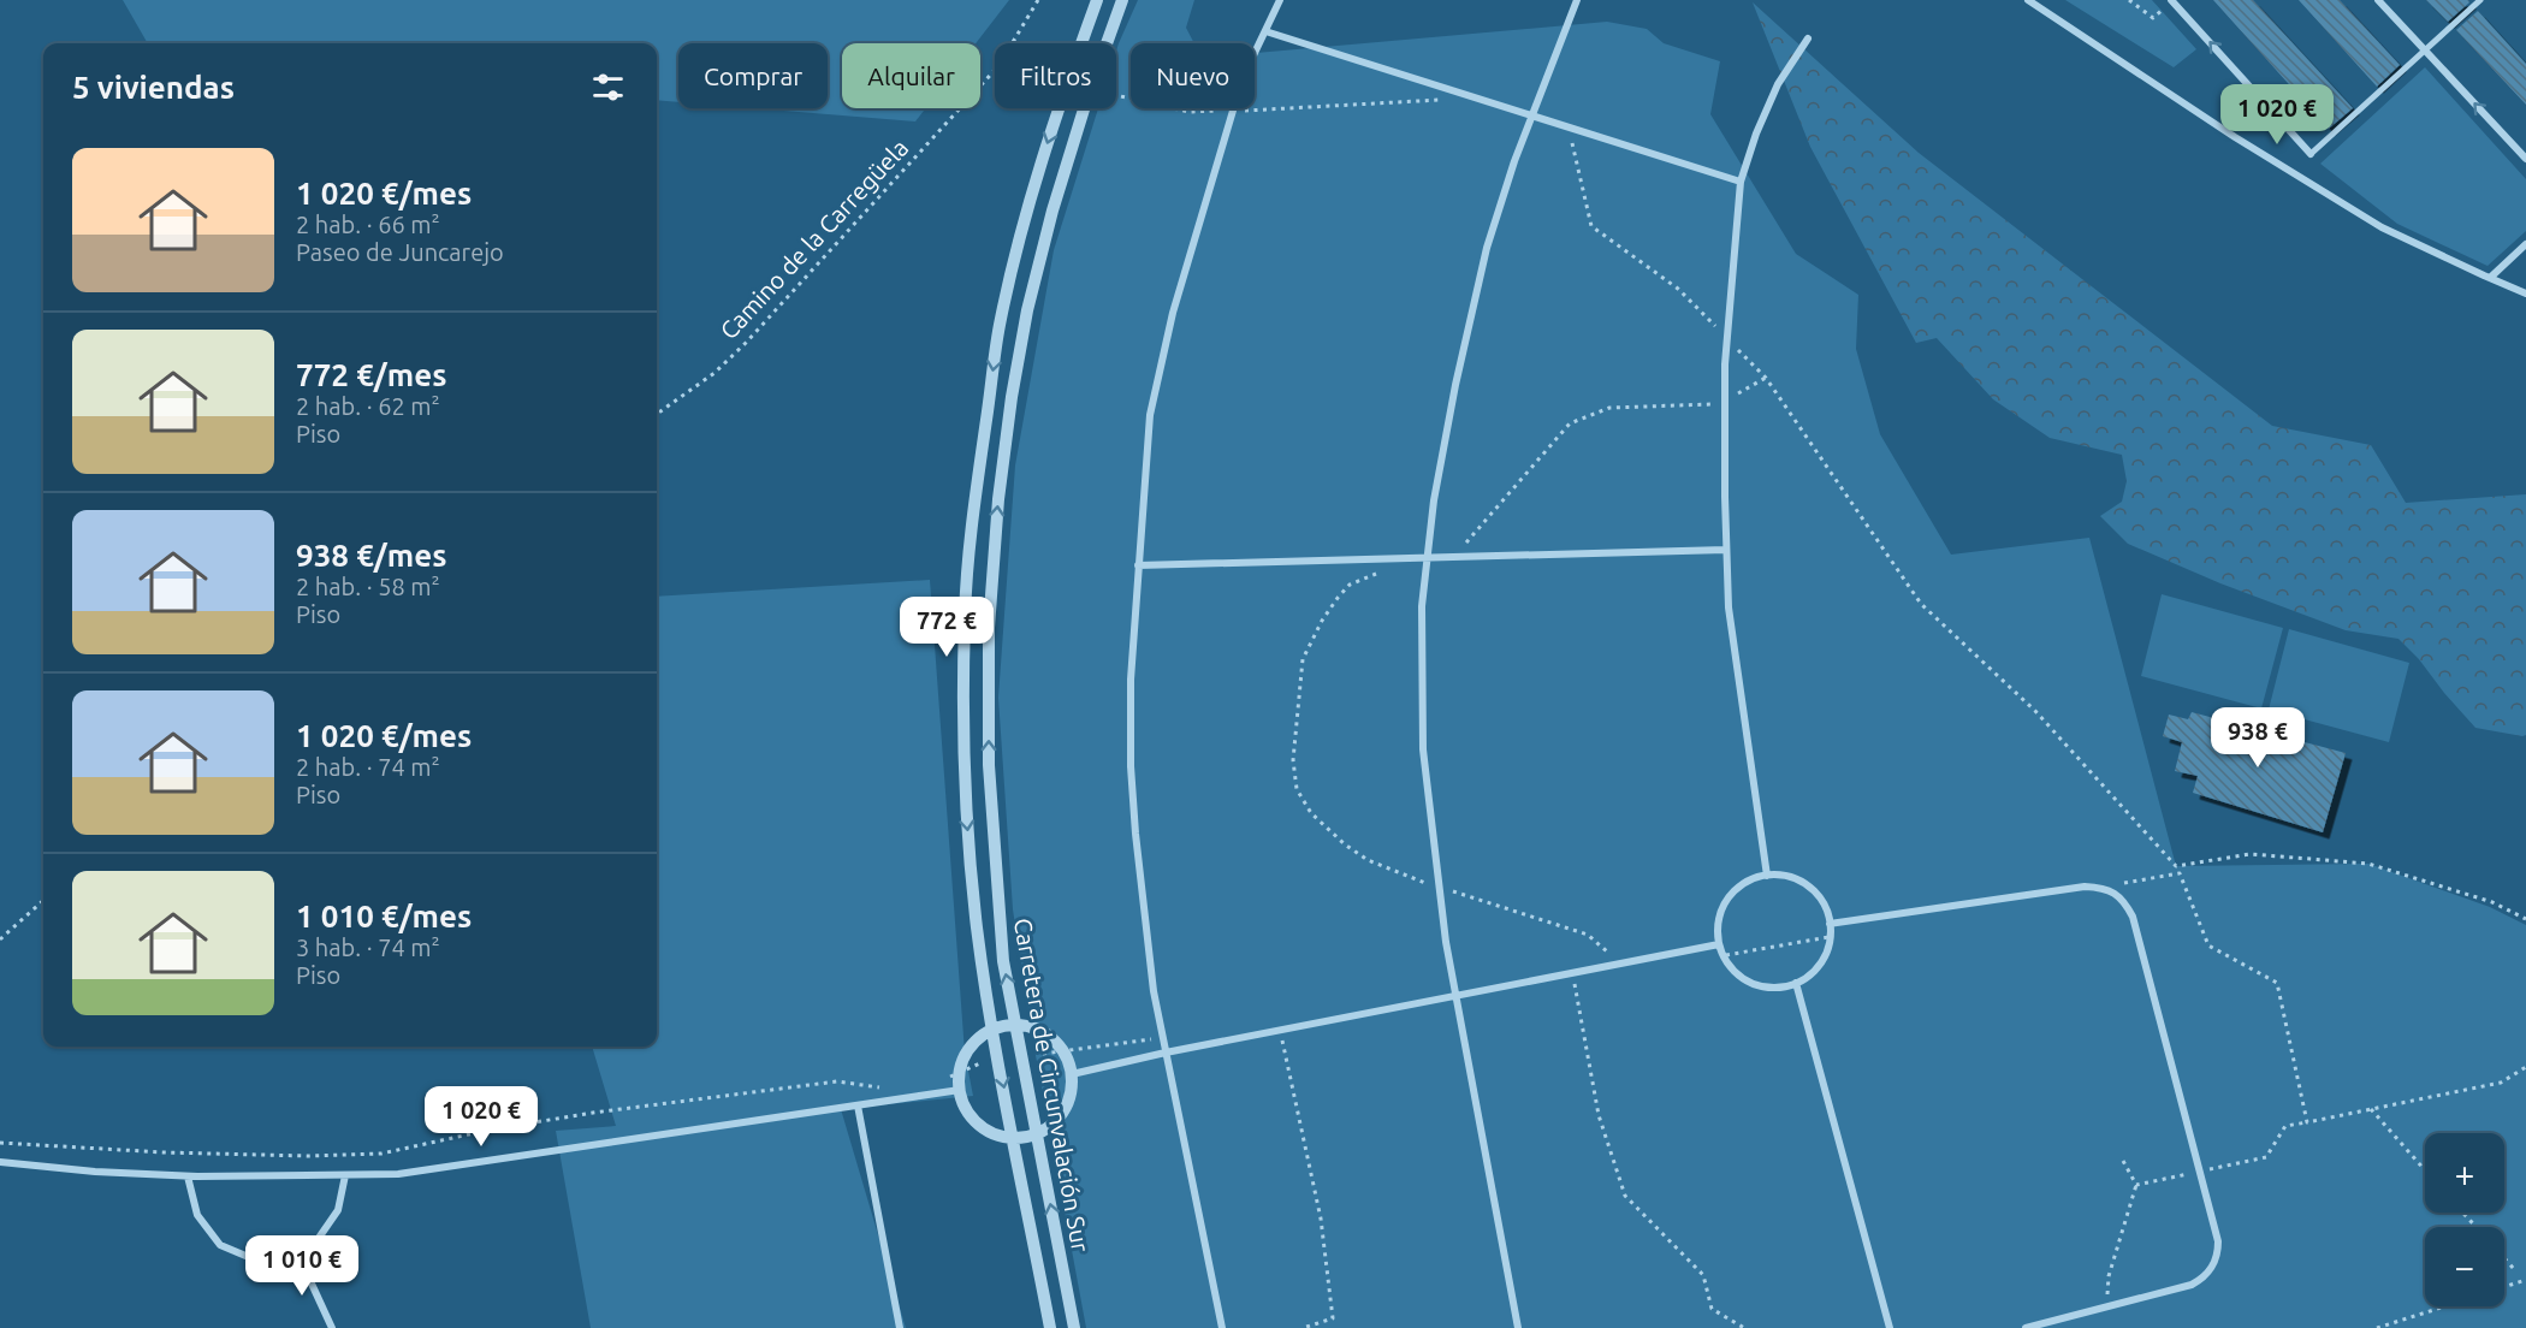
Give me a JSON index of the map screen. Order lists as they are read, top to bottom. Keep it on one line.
{"streets":{"street":["Carretera de Circunvalación Sur"],"path":["Camino de la Carregüela"]},"page":{"chip":["Comprar","Alquilar","Filtros","Nuevo"],"heading":"5 viviendas","price":["1 020 €","772 €","938 €","1 020 €","1 010 €"],"list":[{"name":"1 020 €/mes","note":"2 hab. · 66 m² · Paseo de Juncarejo"},{"name":"772 €/mes","note":"2 hab. · 62 m² · Piso"},{"name":"938 €/mes","note":"2 hab. · 58 m² · Piso"},{"name":"1 020 €/mes","note":"2 hab. · 74 m² · Piso"},{"name":"1 010 €/mes","note":"3 hab. · 74 m² · Piso"}],"map_buttons":["+","−"]}}
